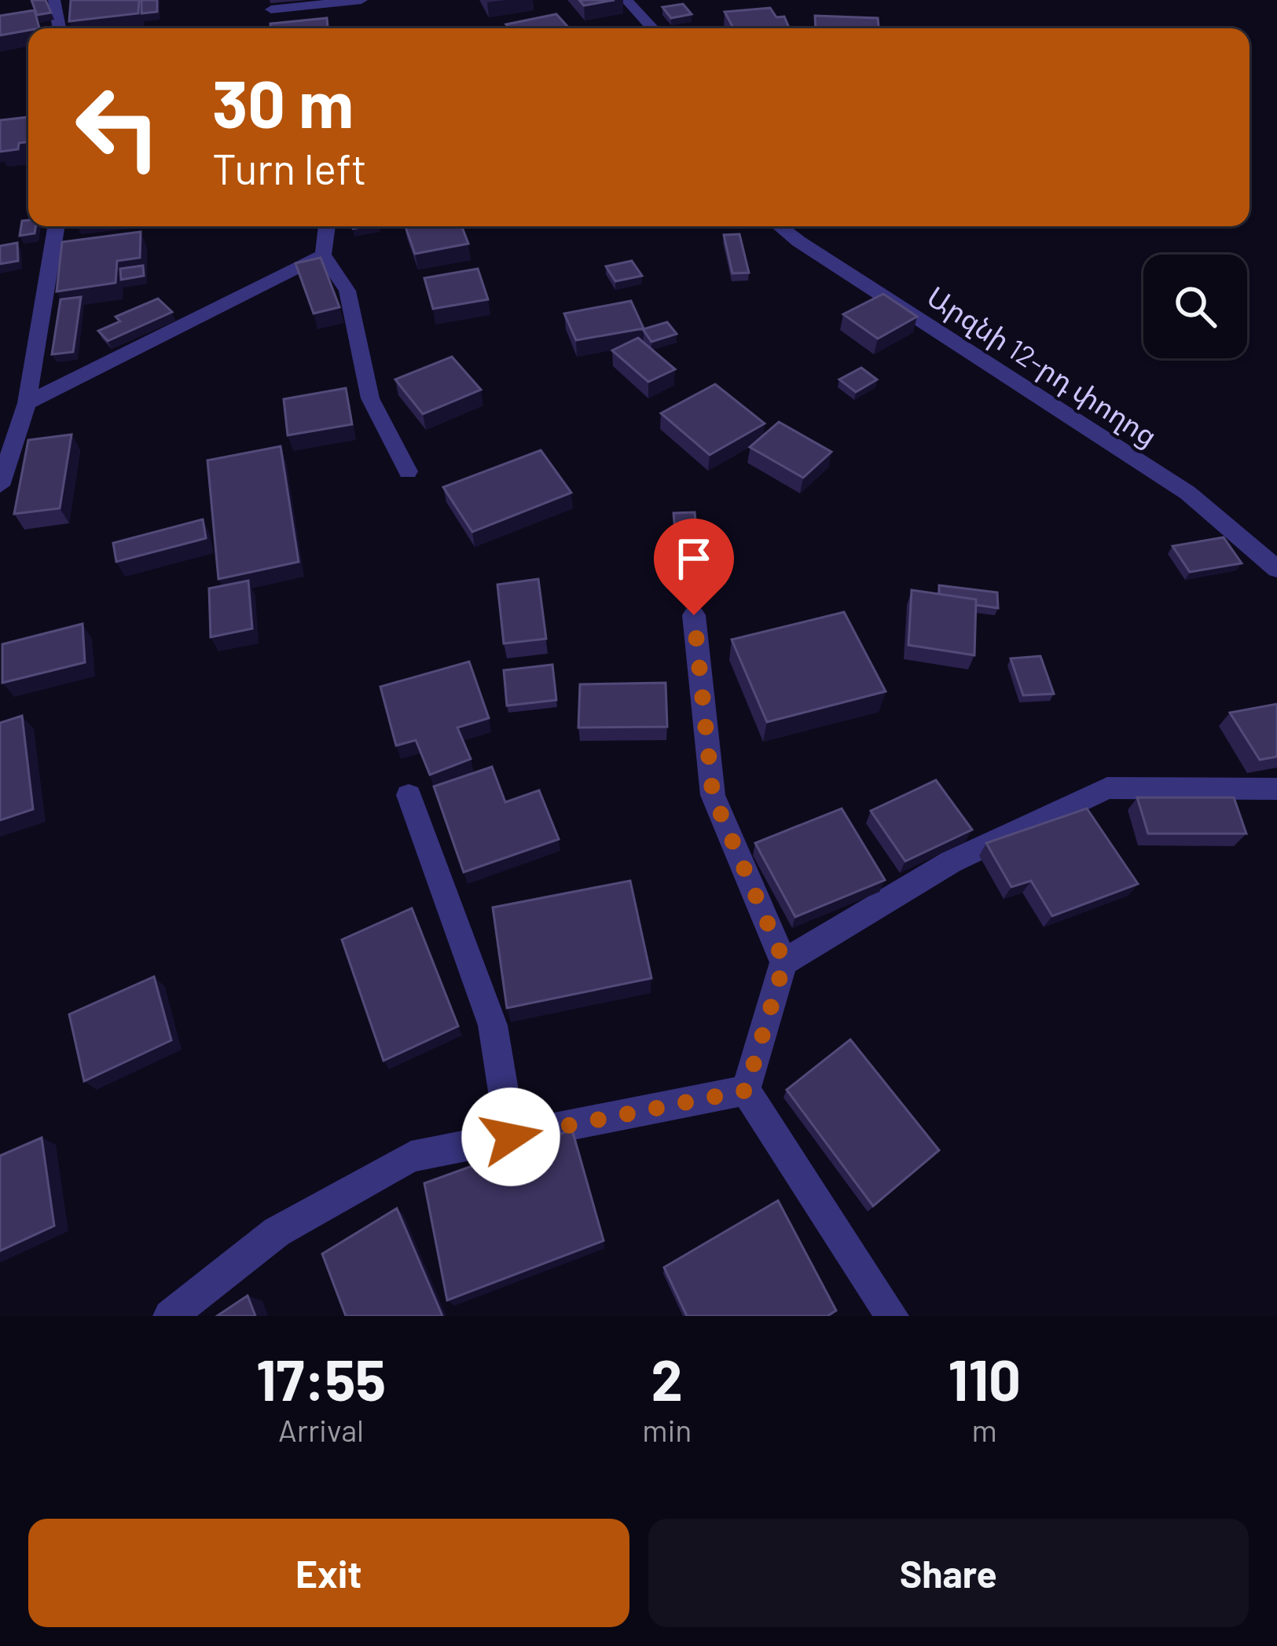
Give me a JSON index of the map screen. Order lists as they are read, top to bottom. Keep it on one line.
{"streets":{"street":["Արզնի 12-րդ փողոց"]},"page":{"turn":["30 m","Turn left"],"eta":["17:55","Arrival","2","min","110","m"],"buttons":["Exit","Share"]}}
